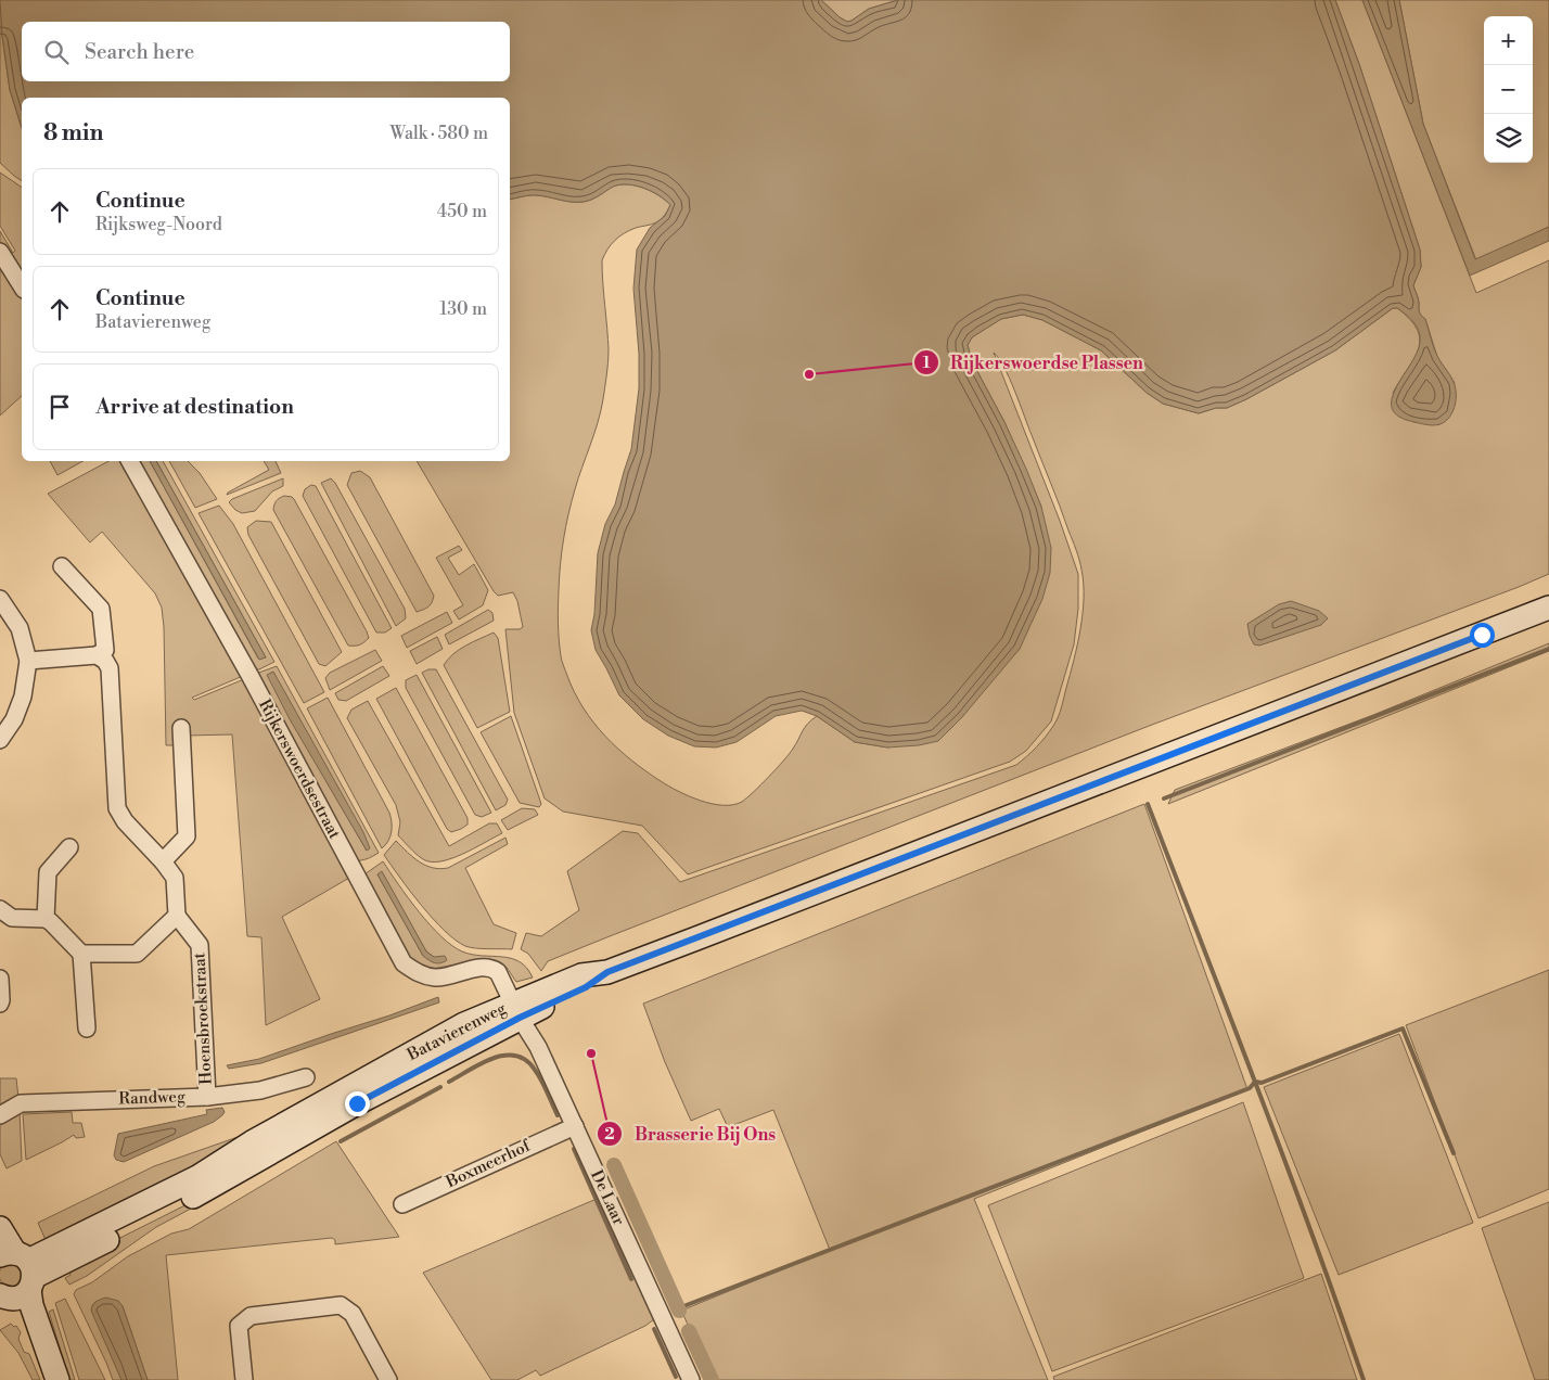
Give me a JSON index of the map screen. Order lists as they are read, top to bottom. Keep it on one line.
{"streets":{"main road":["Batavierenweg"],"street":["Rijkerswoerdsestraat","Hoensbroekstraat","Randweg","Boxmeerhof","De Laar"]},"crossings":[["Rijkerswoerdsestraat","Batavierenweg"],["Rijkerswoerdsestraat","De Laar"],["Hoensbroekstraat","Randweg"],["Batavierenweg","De Laar"],["Boxmeerhof","De Laar"]],"places":["Rijkerswoerdse Plassen","Brasserie Bij Ons"],"page":{"map_buttons":["+","−"],"search":"Search here","heading":["8 min","Walk · 580 m"],"list":[["Continue","Rijksweg-Noord","450 m"],["Continue","Batavierenweg","130 m"],"Arrive at destination"]}}
